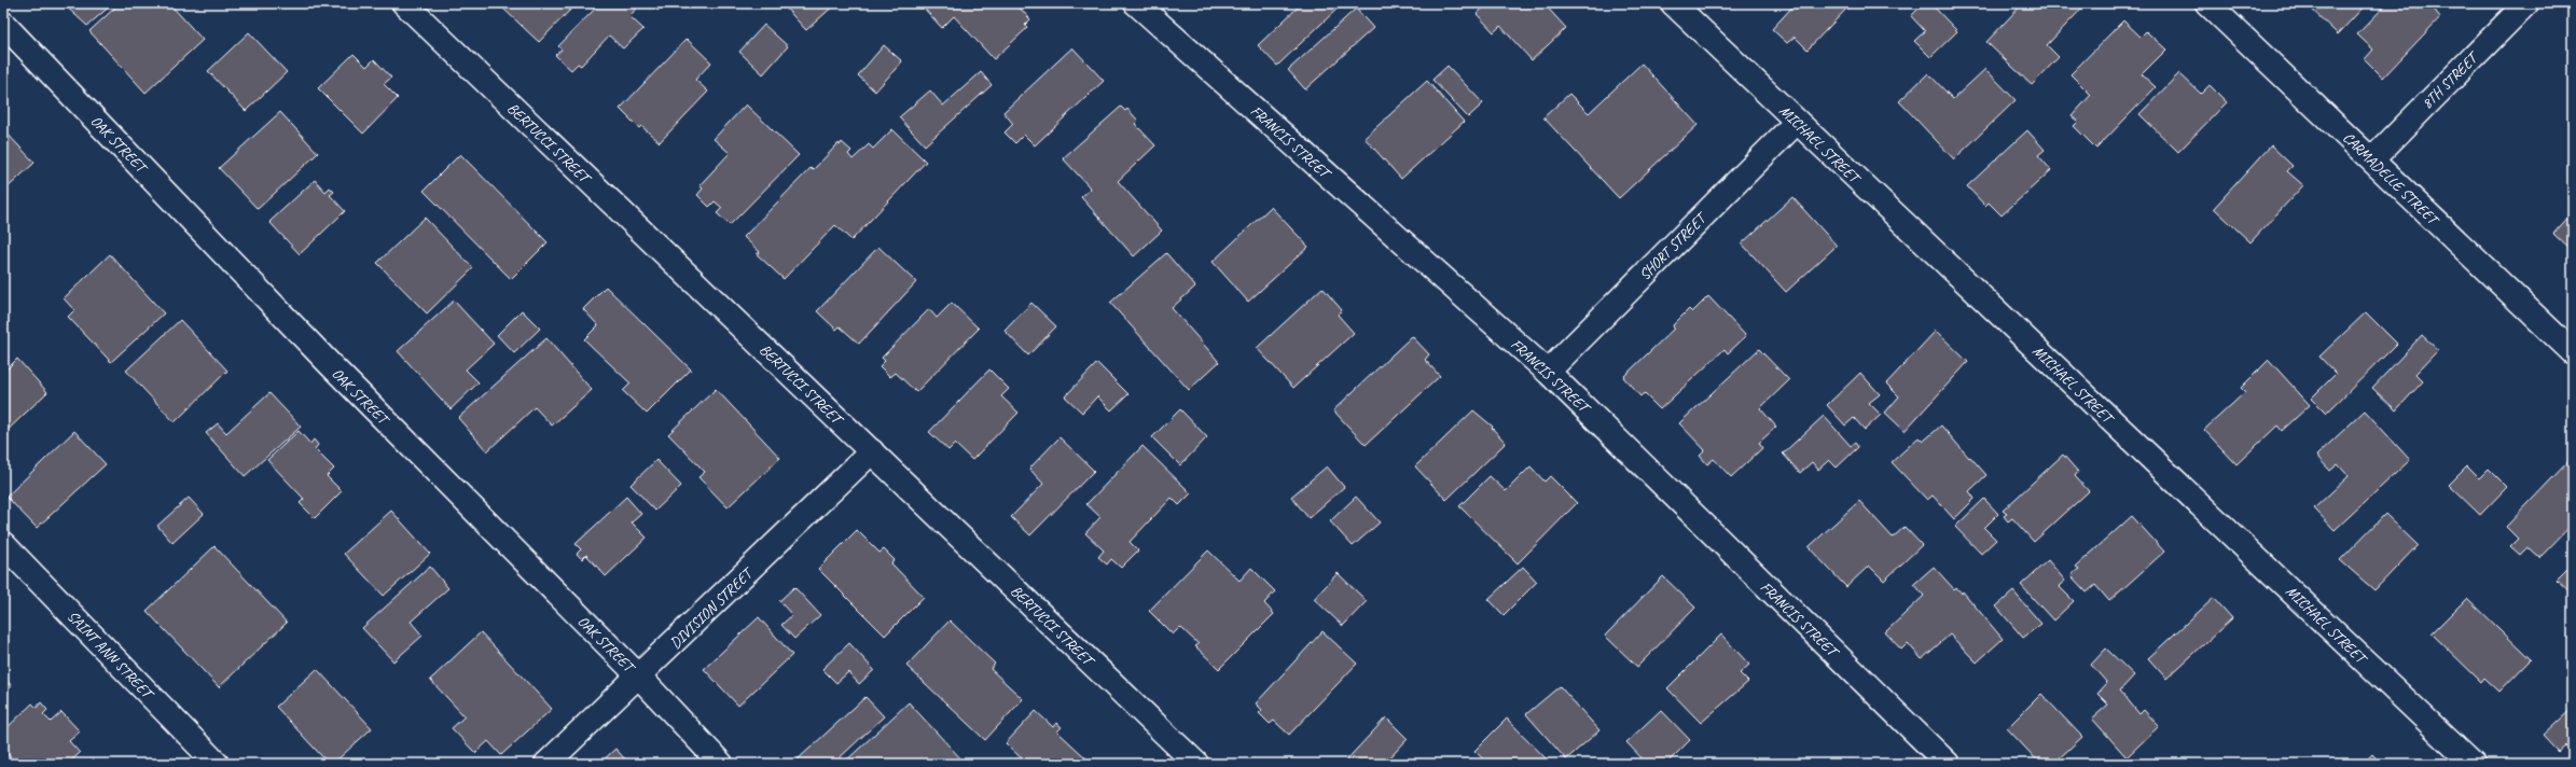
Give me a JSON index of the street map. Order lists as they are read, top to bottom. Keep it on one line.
{"streets":{"street":["8TH STREET","FRANCIS STREET","BERTUCCI STREET","OAK STREET","MICHAEL STREET","CARMADELLE STREET","SHORT STREET","DIVISION STREET","SAINT ANN STREET"]},"crossings":[["8TH STREET","CARMADELLE STREET"],["FRANCIS STREET","SHORT STREET"],["BERTUCCI STREET","DIVISION STREET"],["OAK STREET","DIVISION STREET"],["MICHAEL STREET","SHORT STREET"]]}
